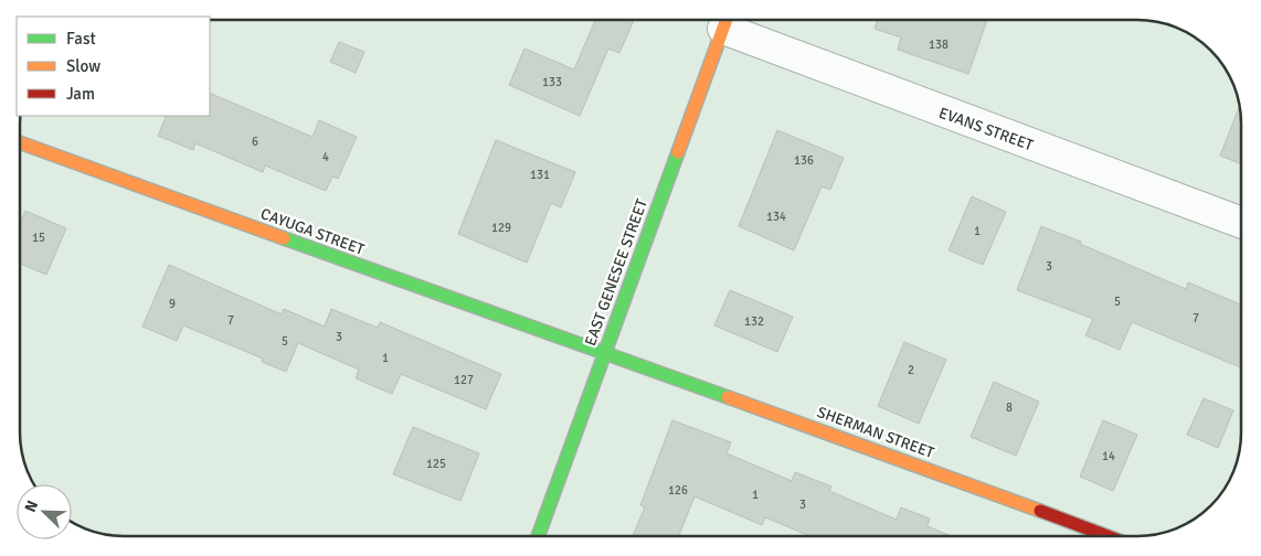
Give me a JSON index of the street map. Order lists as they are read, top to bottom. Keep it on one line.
{"streets":{"main road":["CAYUGA STREET","EAST GENESEE STREET","SHERMAN STREET"],"street":["EVANS STREET"]},"crossings":[["EVANS STREET","EAST GENESEE STREET"],["CAYUGA STREET","EAST GENESEE STREET"],["CAYUGA STREET","SHERMAN STREET"],["EAST GENESEE STREET","SHERMAN STREET"]],"house_numbers":["138","133","6","4","136","131","134","129","1","15","3","5","9","7","7","132","3","5","1","2","127","8","14","125","126","1","3"],"legend":["Fast","Slow","Jam"],"north":"top left"}
